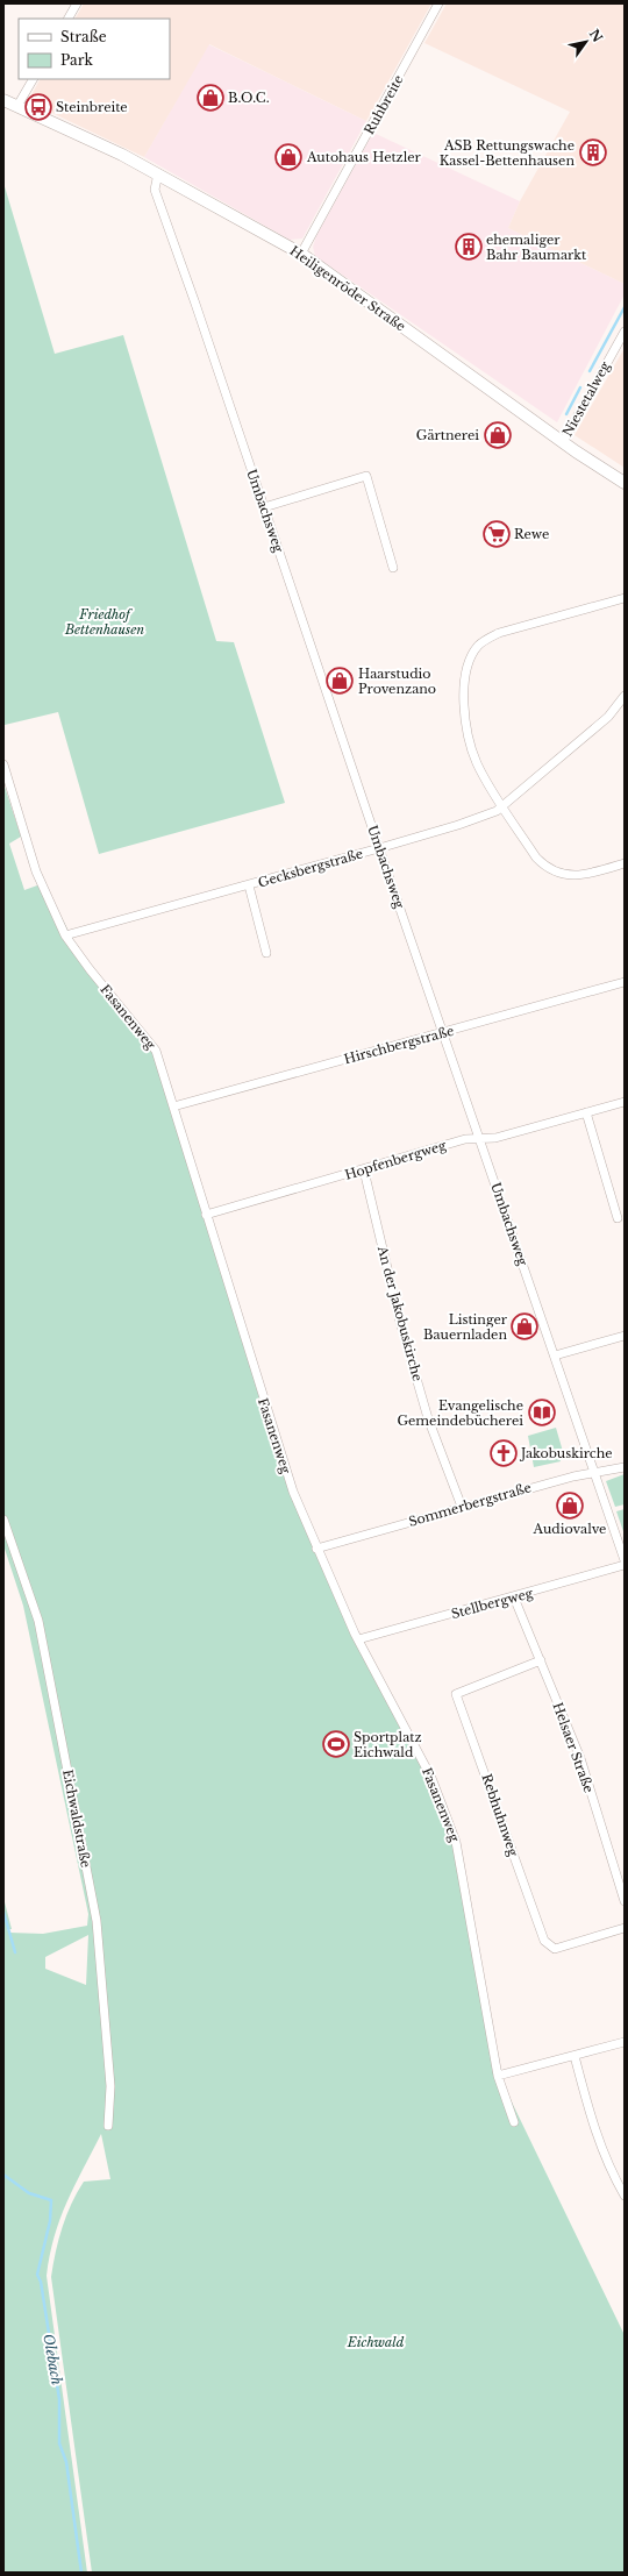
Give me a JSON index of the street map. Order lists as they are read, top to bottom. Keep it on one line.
{"streets":{"street":["Ruhbreite","Heiligenröder Straße","Niestetalweg","Umbachsweg","Gecksbergstraße","Fasanenweg","Hirschbergstraße","Hopfenbergweg","An der Jakobuskirche","Sommerbergstraße","Stellbergweg","Helsaer Straße","Rebhuhnweg","Eichwaldstraße"]},"crossings":[["Ruhbreite","Heiligenröder Straße"],["Heiligenröder Straße","Niestetalweg"],["Heiligenröder Straße","Umbachsweg"],["Umbachsweg","Gecksbergstraße"],["Umbachsweg","Hirschbergstraße"],["Umbachsweg","Hopfenbergweg"],["Umbachsweg","Sommerbergstraße"],["Gecksbergstraße","Fasanenweg"],["Fasanenweg","Hirschbergstraße"],["Fasanenweg","Hopfenbergweg"],["Fasanenweg","Sommerbergstraße"],["Fasanenweg","Stellbergweg"],["Hopfenbergweg","An der Jakobuskirche"],["An der Jakobuskirche","Sommerbergstraße"],["Stellbergweg","Helsaer Straße"],["Helsaer Straße","Rebhuhnweg"]],"water":["Olebach"],"parks":["Friedhof Bettenhausen","Eichwald"],"places":{"shop":["B.O.C.","Autohaus Hetzler","Gärtnerei","Haarstudio Provenzano","Listinger Bauernladen","Audiovalve"],"bus stop":["Steinbreite"],"building":["ASB Rettungswache Kassel-Bettenhausen","ehemaliger Bahr Baumarkt"],"supermarket":["Rewe"],"library":["Evangelische Gemeindebücherei"],"church":["Jakobuskirche"],"sports":["Sportplatz Eichwald"]},"legend":["Straße","Park"],"north":"top right"}
